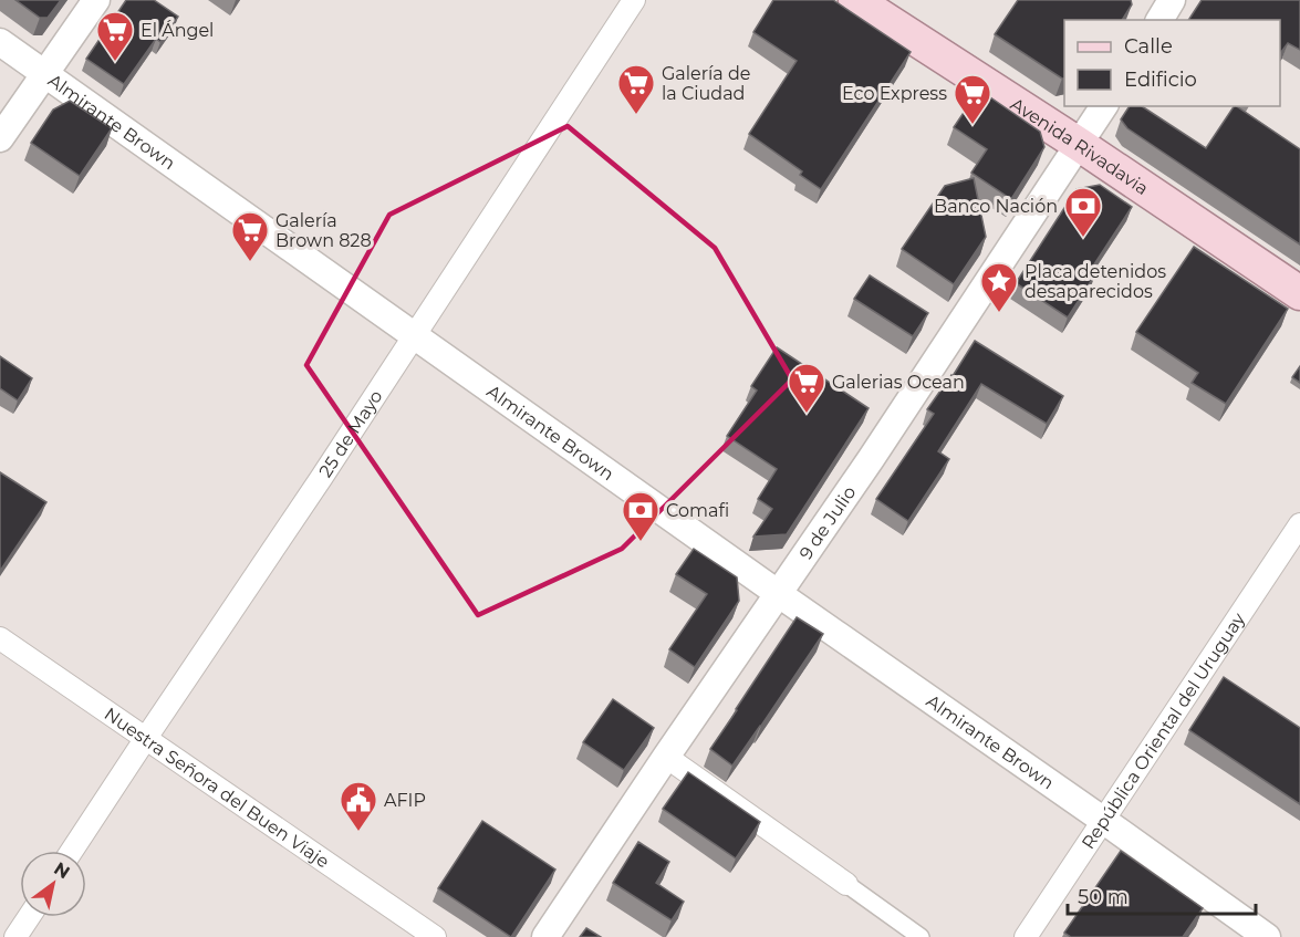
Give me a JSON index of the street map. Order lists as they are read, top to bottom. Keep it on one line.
{"streets":{"main road":["Avenida Rivadavia"],"street":["Almirante Brown","25 de Mayo","9 de Julio","República Oriental del Uruguay","Nuestra Señora del Buen Viaje"]},"crossings":[["Almirante Brown","25 de Mayo"],["Almirante Brown","9 de Julio"],["Almirante Brown","República Oriental del Uruguay"],["Avenida Rivadavia","9 de Julio"],["25 de Mayo","Nuestra Señora del Buen Viaje"]],"places":{"supermarket":["El Ángel","Galería de la Ciudad","Eco Express","Galería Brown 828","Galerias Ocean"],"bank":["Banco Nación","Comafi"],"place":["Placa detenidos desaparecidos"],"public building":["AFIP"]},"legend":["Calle","Edificio"],"scale_bar":"50 m","north":"top right"}
